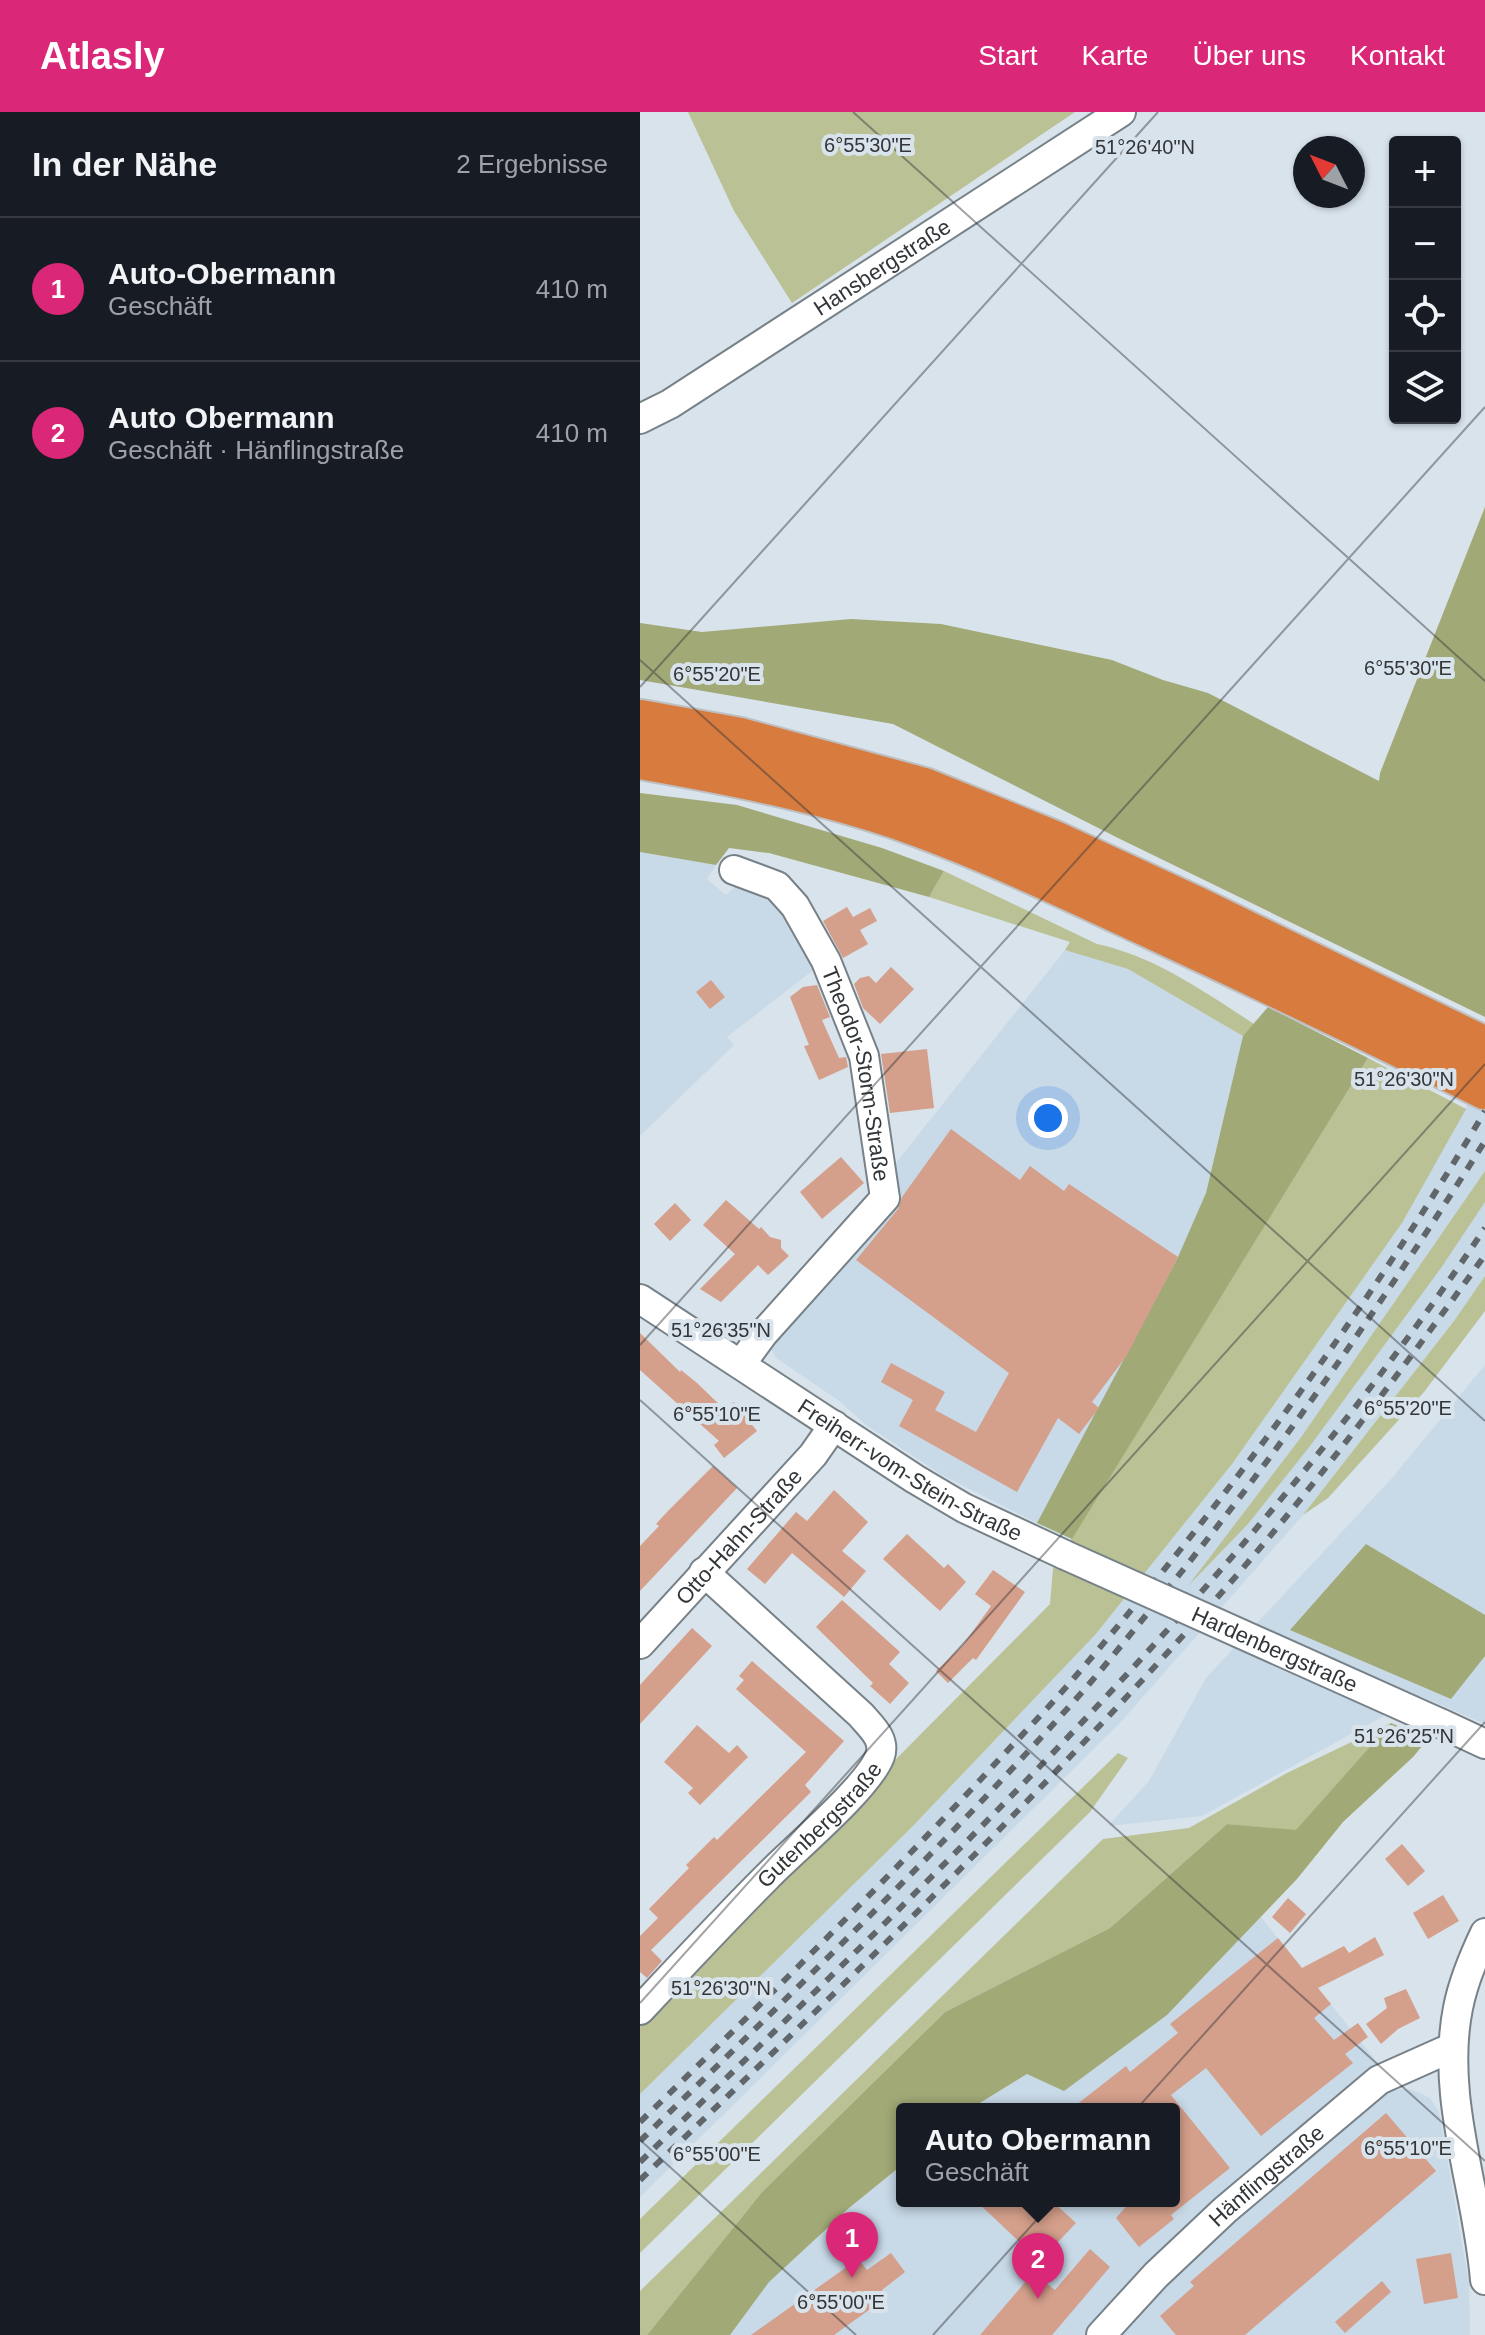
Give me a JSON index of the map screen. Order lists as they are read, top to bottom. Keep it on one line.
{"streets":{"street":["Hansbergstraße","Theodor-Storm-Straße","Freiherr-vom-Stein-Straße","Otto-Hahn-Straße","Hardenbergstraße","Gutenbergstraße","Hänflingstraße"]},"crossings":[["Theodor-Storm-Straße","Freiherr-vom-Stein-Straße"],["Freiherr-vom-Stein-Straße","Otto-Hahn-Straße"],["Freiherr-vom-Stein-Straße","Hardenbergstraße"],["Otto-Hahn-Straße","Gutenbergstraße"]],"north":"top left","page":{"header":"Atlasly","nav":["Start","Karte","Über uns","Kontakt"],"heading":["In der Nähe","2 Ergebnisse"],"map_buttons":["+","−"],"list":[{"mark":"1","name":"Auto-Obermann","note":"Geschäft","value":"410 m"},{"mark":"2","name":"Auto Obermann","note":"Geschäft · Hänflingstraße","value":"410 m"}],"popup":["Auto Obermann","Geschäft"],"pins":["1","2"]},"coordinates":["6°55'30\"E","51°26'40\"N","6°55'20\"E","51°26'30\"N","51°26'35\"N","6°55'10\"E","51°26'25\"N","6°55'00\"E"]}
